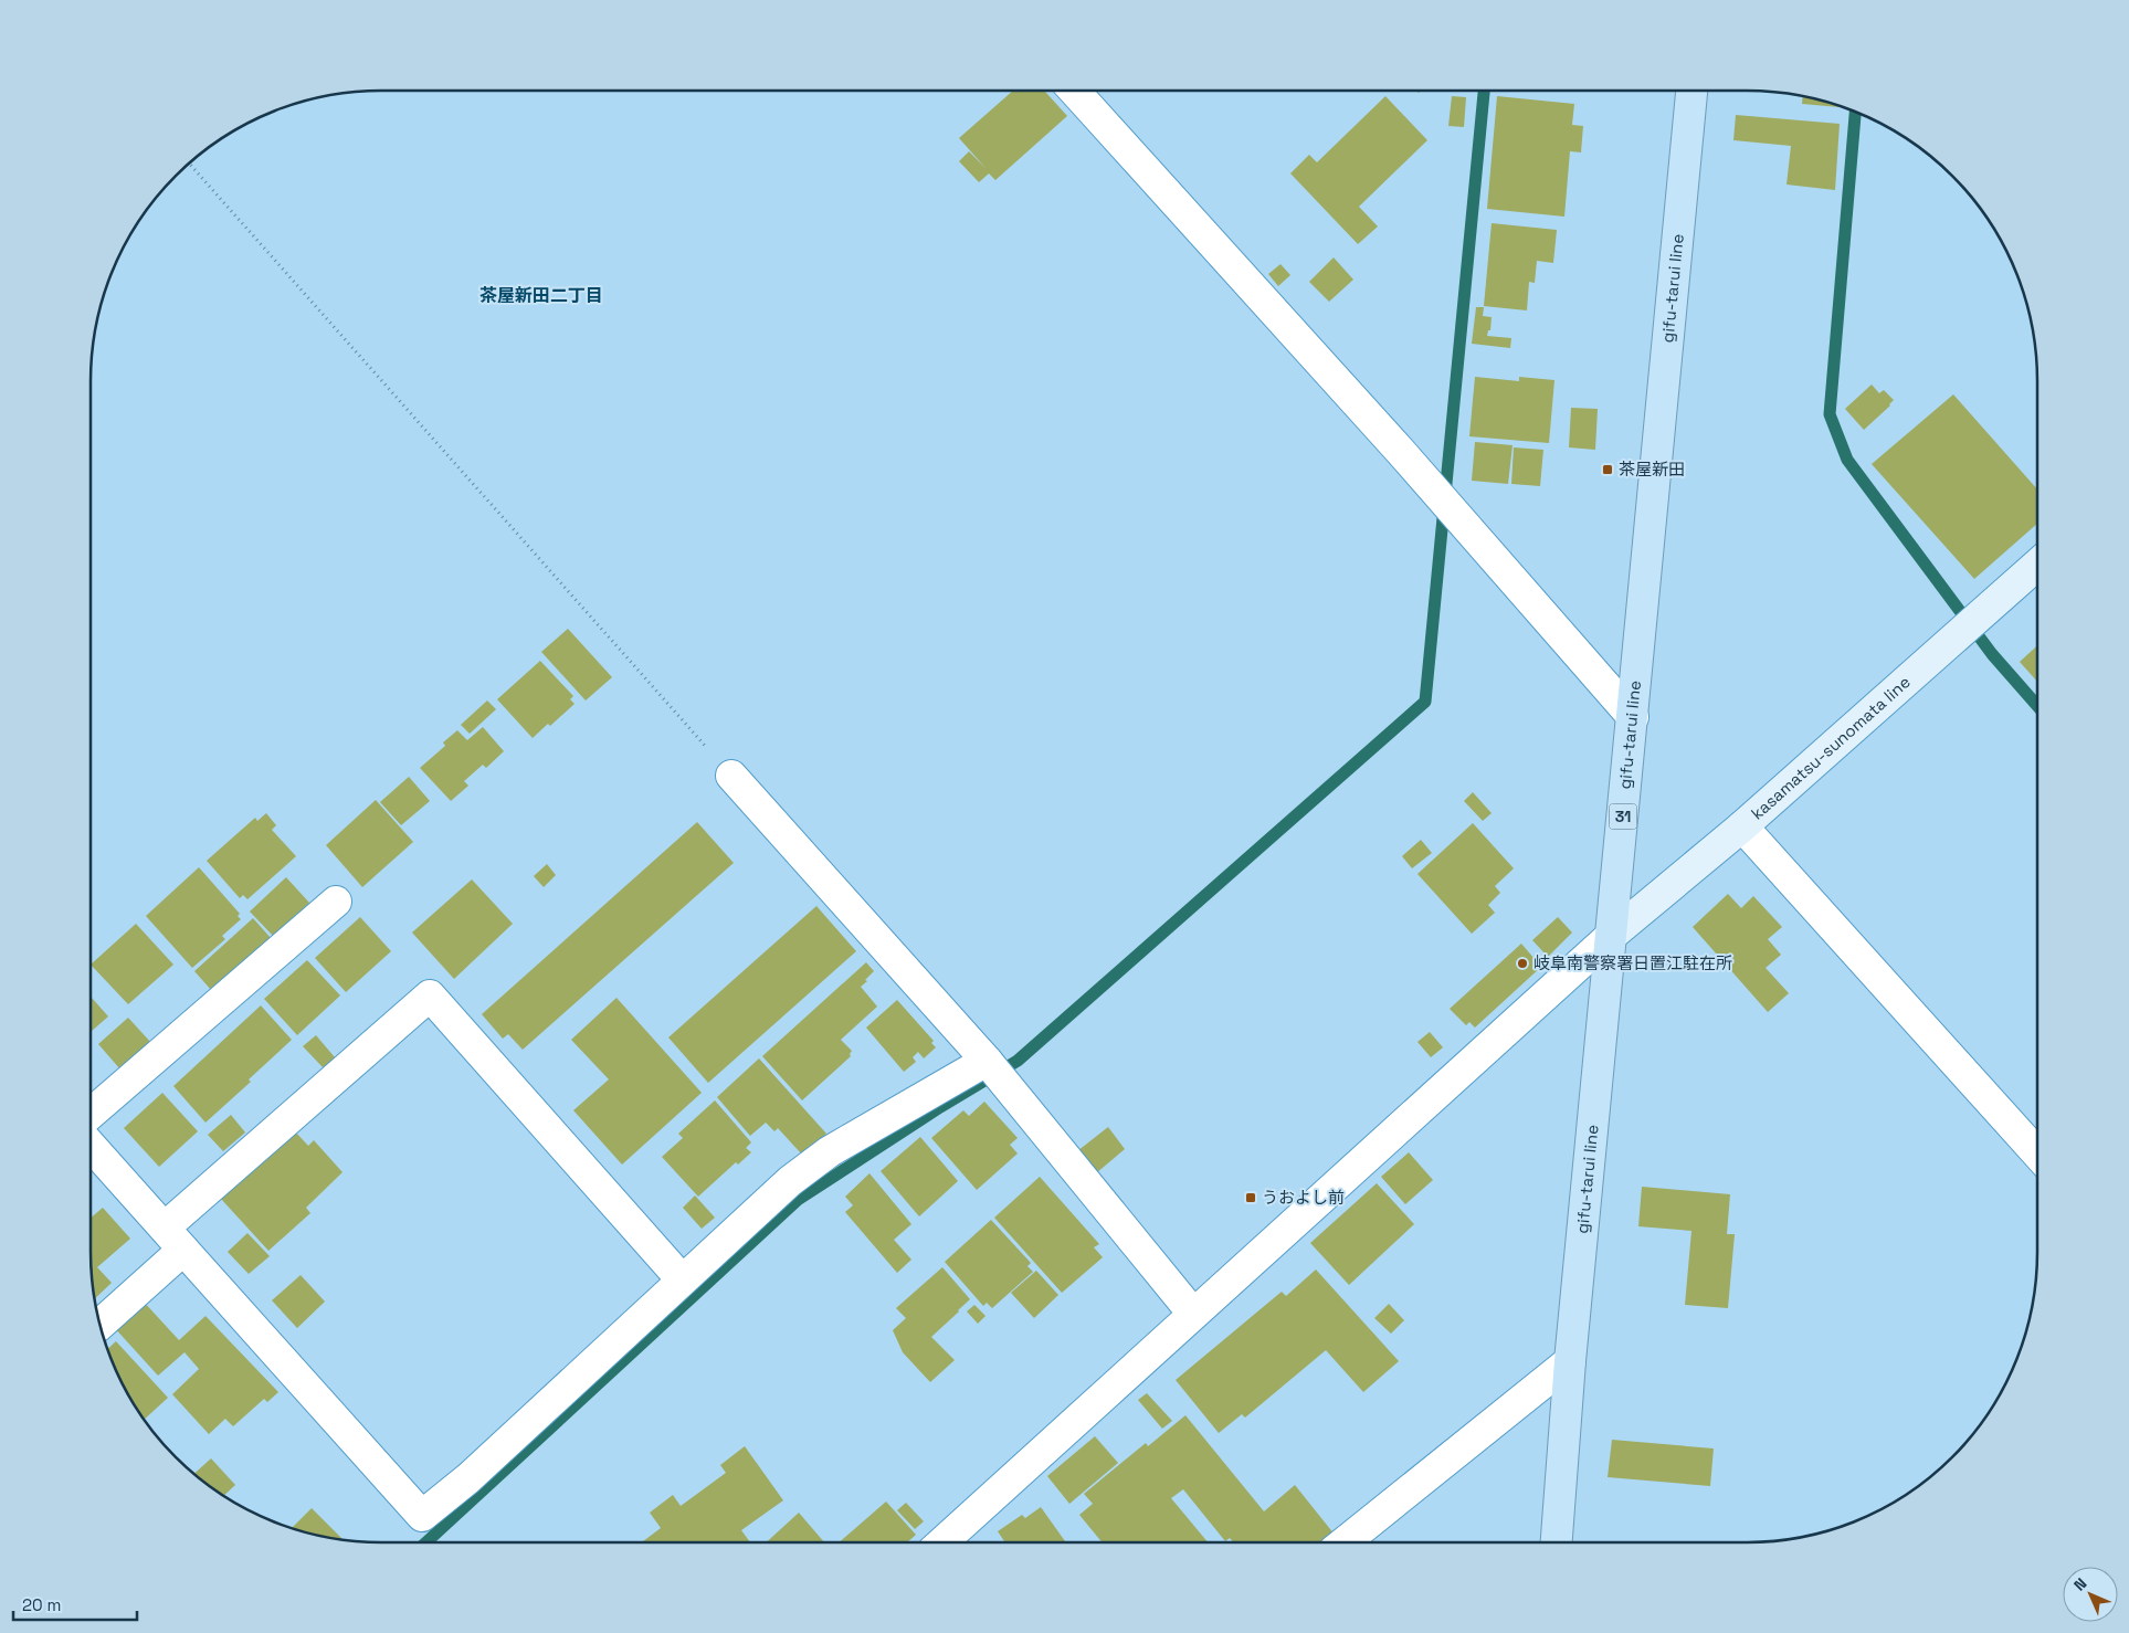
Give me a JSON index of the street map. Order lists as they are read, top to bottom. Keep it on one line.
{"streets":{"main road":["gifu-tarui line","kasamatsu-sunomata line","31"]},"crossings":[["gifu-tarui line","kasamatsu-sunomata line"]],"districts":["茶屋新田二丁目"],"places":{"transit":["茶屋新田","うおよし前"],"other":["岐阜南警察署日置江駐在所"]},"scale_bar":"20 m","north":"top left"}
